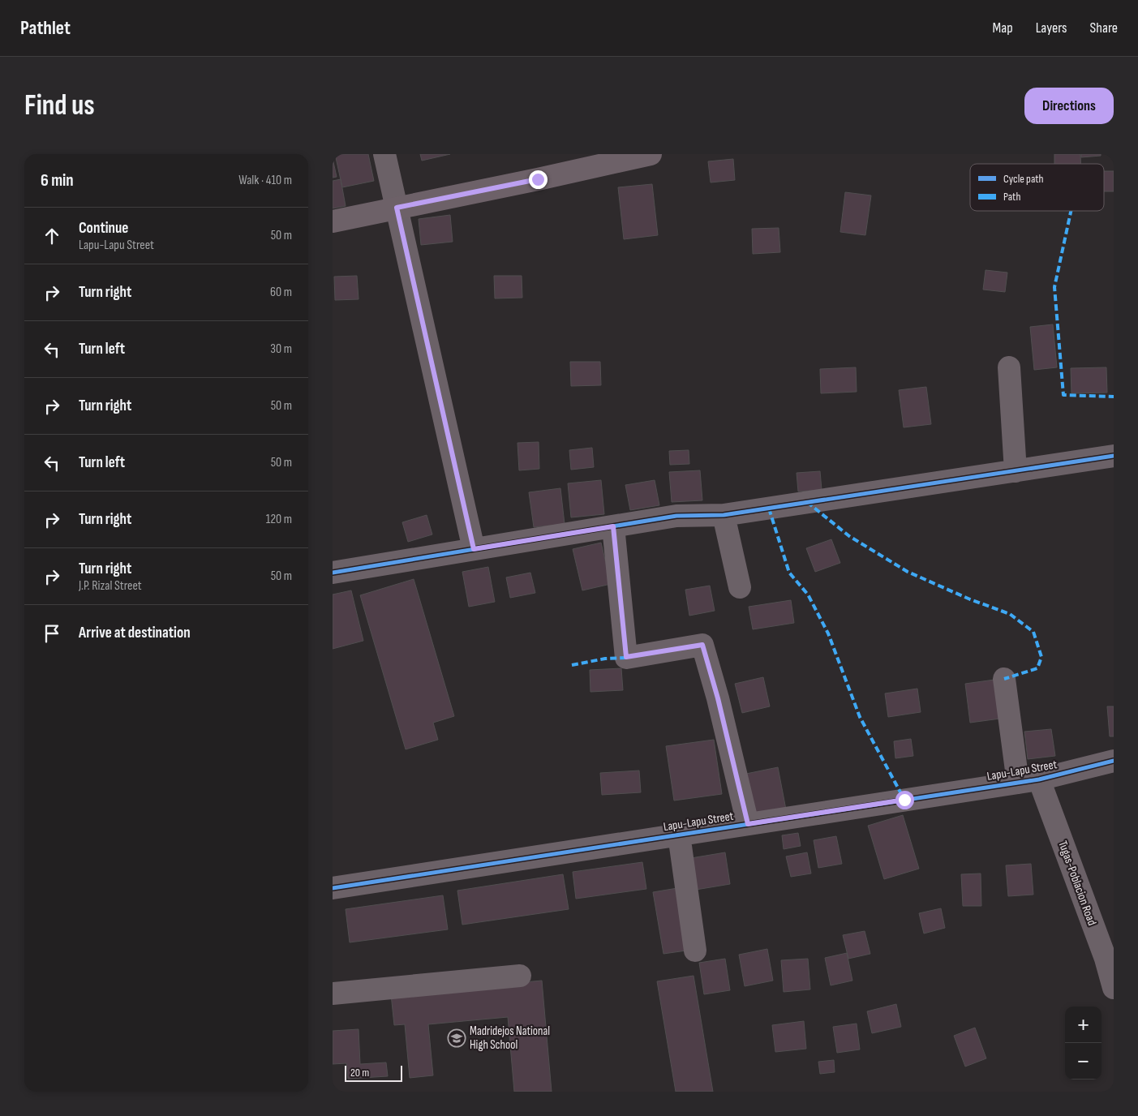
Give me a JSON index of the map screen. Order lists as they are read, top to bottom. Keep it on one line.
{"streets":{"street":["Lapu-Lapu Street","Tugas-Poblacion Road"]},"crossings":[["Lapu-Lapu Street","Tugas-Poblacion Road"]],"places":{"school or university":["Madridejos National High School"]},"legend":["Cycle path","Path"],"scale_bar":"20 m","page":{"header":"Pathlet","nav":["Map","Layers","Share"],"buttons":"Directions","title":"Find us","heading":["6 min","Walk · 410 m"],"list":[["Continue","Lapu-Lapu Street","50 m"],["Turn right","60 m"],["Turn left","30 m"],["Turn right","50 m"],["Turn left","50 m"],["Turn right","120 m"],["Turn right","J.P. Rizal Street","50 m"],"Arrive at destination"],"map_buttons":["+","−"],"scale":"20 m"}}
